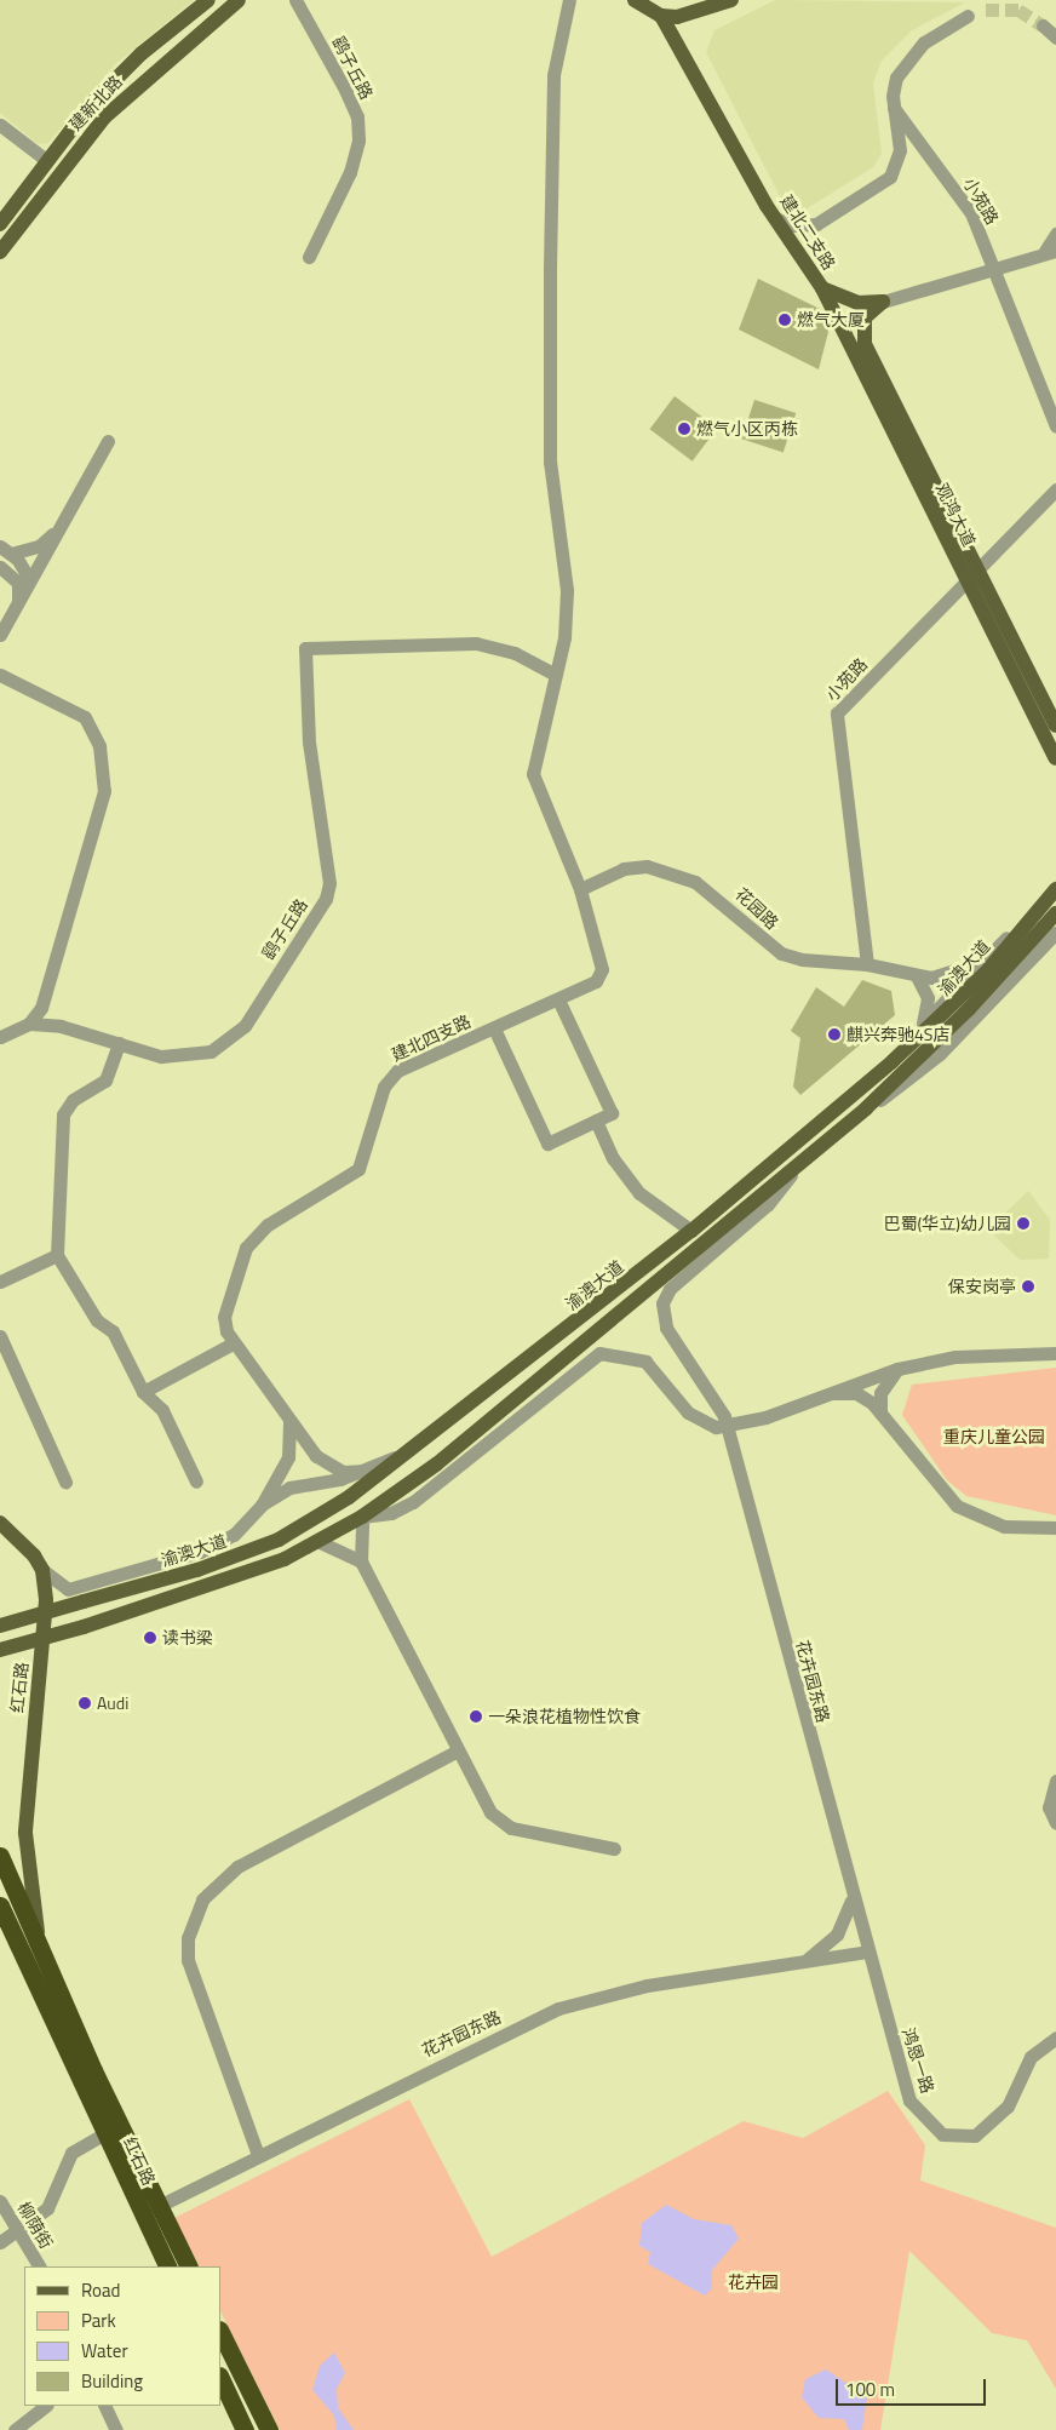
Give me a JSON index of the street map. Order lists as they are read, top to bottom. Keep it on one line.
{"streets":{"highway":["红石路"],"main road":["建新北路","建北二支路","观鸿大道","渝澳大道"],"street":["鹞子丘路","小苑路","花园路","建北四支路","花卉园东路","鸿恩一路","柳荫街"]},"crossings":[["鹞子丘路","建北四支路"],["小苑路","建北二支路"],["小苑路","观鸿大道"],["小苑路","花园路"],["建北二支路","观鸿大道"],["花园路","渝澳大道"],["花园路","建北四支路"],["渝澳大道","花卉园东路"],["花卉园东路","红石路"],["花卉园东路","鸿恩一路"]],"parks":["重庆儿童公园","花卉园"],"places":["燃气大厦","燃气小区丙栋","麒兴奔驰4S店","巴蜀(华立)幼儿园","保安岗亭","读书梁","Audi","一朵浪花植物性饮食"],"legend":["Road","Park","Water","Building"],"scale_bar":"100 m"}
